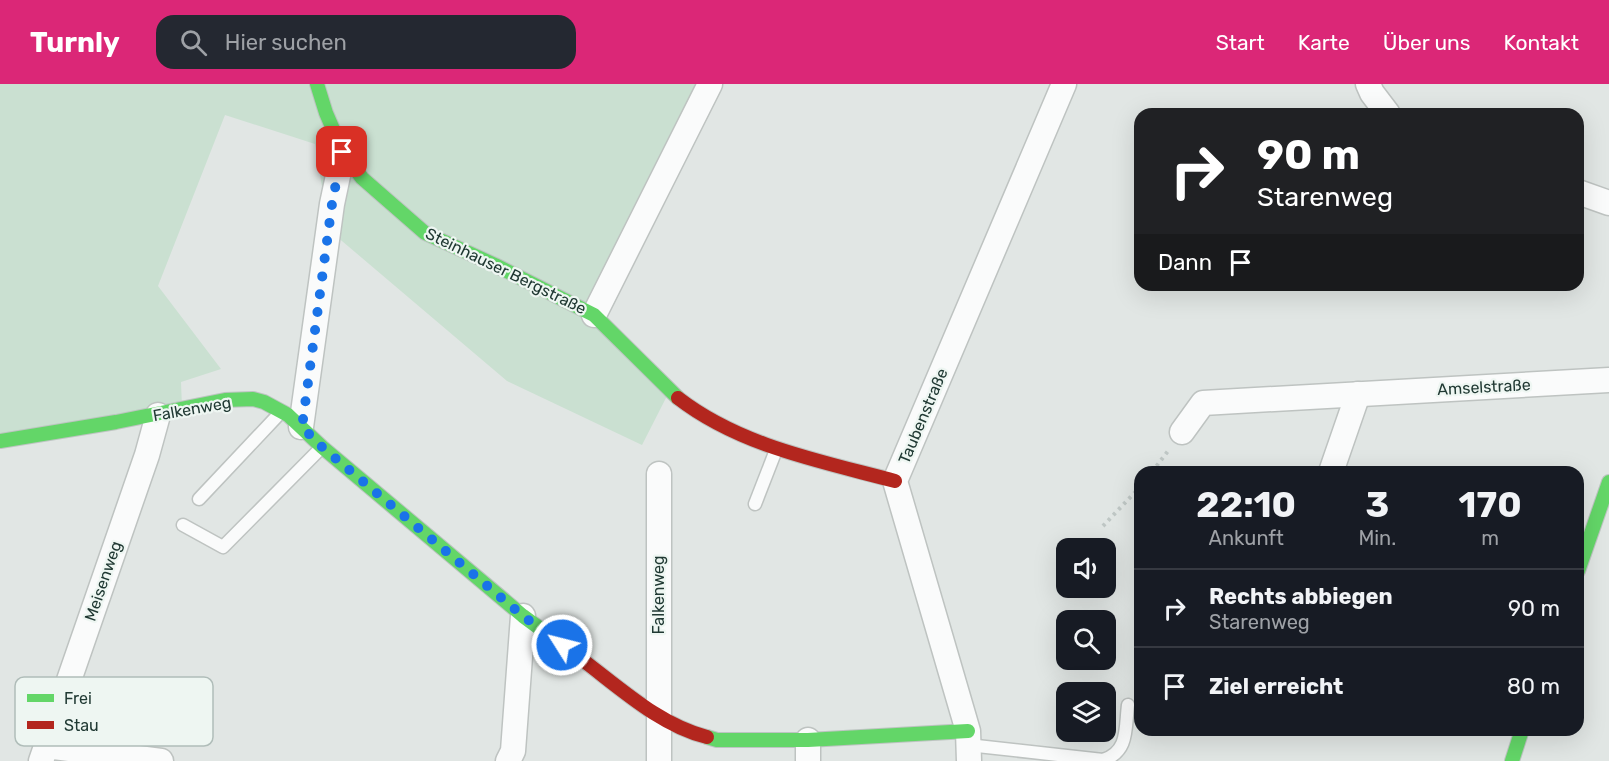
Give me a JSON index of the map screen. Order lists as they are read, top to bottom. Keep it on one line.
{"streets":{"street":["Steinhauser Bergstraße","Amselstraße","Falkenweg","Taubenstraße","Meisenweg"]},"crossings":[["Steinhauser Bergstraße","Taubenstraße"],["Falkenweg","Taubenstraße"],["Falkenweg","Meisenweg"]],"legend":["Frei","Stau"],"page":{"header":"Turnly","search":"Hier suchen","nav":["Start","Karte","Über uns","Kontakt"],"turn":["90 m","Starenweg"],"then":"Dann","eta":["22:10","Ankunft","3","Min.","170","m"],"list":[{"name":"Rechts abbiegen","note":"Starenweg","value":"90 m"},{"name":"Ziel erreicht","value":"80 m"}]}}
